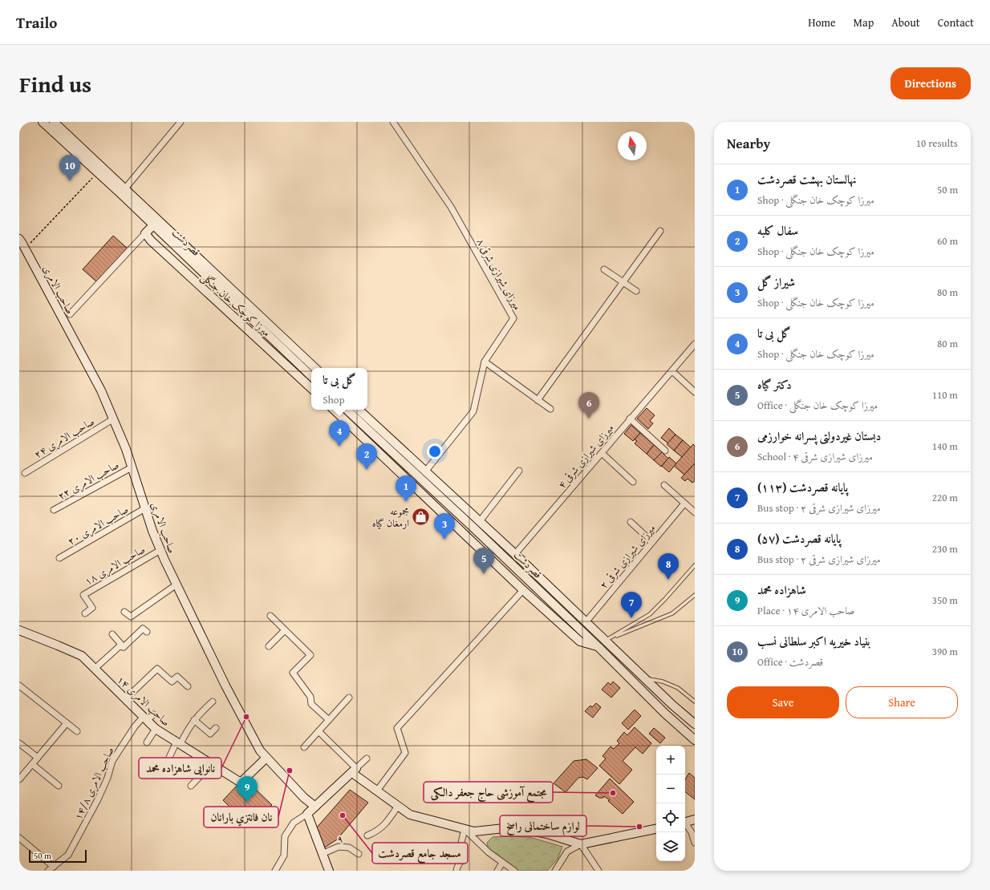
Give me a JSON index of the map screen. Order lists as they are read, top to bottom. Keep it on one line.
{"streets":{"main road":["قصردشت","صاحب الامری","میرزا کوچک خان جنگلی","۱۴ صاحب الامری"],"street":["۸ میرزای شیرازی شرقی","۲۴ صاحب الامری","۴ میرزای شیرازی شرقی","۲۲ صاحب الامری","۲۰ صاحب الامری","۲ میرزای شیرازی شرقی","۱۸ صاحب الامری","صاحب الامری ۱۴/۸","۹"]},"crossings":[["قصردشت","۸ میرزای شیرازی شرقی"],["قصردشت","۴ میرزای شیرازی شرقی"],["قصردشت","۲ میرزای شیرازی شرقی"],["صاحب الامری","۲۴ صاحب الامری"],["صاحب الامری","۲۲ صاحب الامری"],["صاحب الامری","۲۰ صاحب الامری"],["صاحب الامری","۱۸ صاحب الامری"],["صاحب الامری","۱۴ صاحب الامری"],["۱۴ صاحب الامری","صاحب الامری ۱۴/۸"]],"places":{"shop":["مجموعه ارمغان گیاه"],"other":["نانوایی شاهزاده محمد","نان فانتزي بارانان","مجتمع آموزشی حاج جعفر دالکی","مسجد جامع قصردشت","لوازم ساختمانی راسخ"]},"scale_bar":"50 m","north":"top","page":{"header":"Trailo","nav":["Home","Map","About","Contact"],"title":"Find us","buttons":["Directions",["Save","Share"]],"heading":["Nearby","10 results"],"pins":["10","6","4","2","1","3","5","8","7","9"],"list":[{"mark":"1","name":"نهالستان بهشت قصردشت","note":"Shop · میرزا کوچک خان جنگلی","value":"50 m"},{"mark":"2","name":"سفال کلبه","note":"Shop · میرزا کوچک خان جنگلی","value":"60 m"},{"mark":"3","name":"شیراز گل","note":"Shop · میرزا کوچک خان جنگلی","value":"80 m"},{"mark":"4","name":"گل بی تا","note":"Shop · میرزا کوچک خان جنگلی","value":"80 m"},{"mark":"5","name":"دکتر گیاه","note":"Office · میرزا کوچک خان جنگلی","value":"110 m"},{"mark":"6","name":"دبستان غیردولتی پسرانه خوارزمی","note":"School · ۴ میرزای شیرازی شرقی","value":"140 m"},{"mark":"7","name":"پایانه قصردشت (۱۱۳)","note":"Bus stop · ۲ میرزای شیرازی شرقی","value":"220 m"},{"mark":"8","name":"پایانه قصردشت (۵۷)","note":"Bus stop · ۲ میرزای شیرازی شرقی","value":"230 m"},{"mark":"9","name":"شاهزاده محمد","note":"Place · ۱۴ صاحب الامری","value":"350 m"},{"mark":"10","name":"بنیاد خیریه اکبر سلطانی نسب","note":"Office · قصردشت","value":"390 m"}],"popup":["گل بی تا","Shop"],"map_buttons":["+","−"],"scale":"50 m"}}
